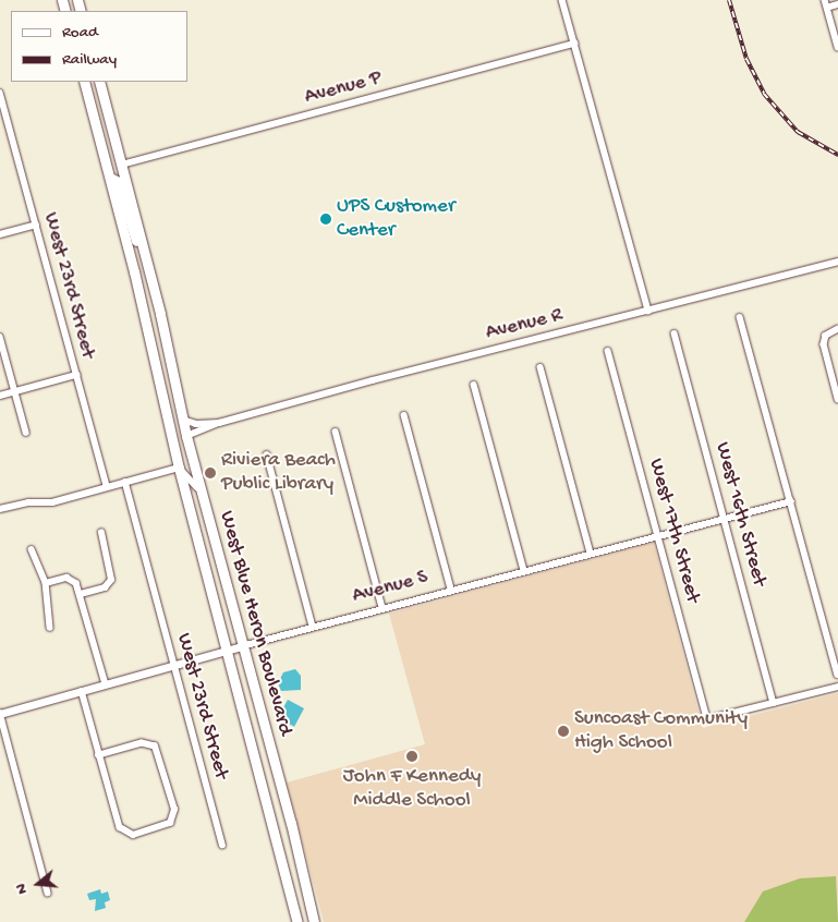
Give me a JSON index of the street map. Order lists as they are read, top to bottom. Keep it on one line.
{"streets":{"main road":["West Blue Heron Boulevard"],"street":["Avenue P","West 23rd Street","Avenue R","West 16th Street","West 17th Street","Avenue S"]},"crossings":[["Avenue P","West Blue Heron Boulevard"],["West 23rd Street","Avenue S"],["Avenue R","West Blue Heron Boulevard"],["West 16th Street","West 17th Street"],["West 16th Street","Avenue S"],["West 17th Street","Avenue S"],["Avenue S","West Blue Heron Boulevard"]],"places":["UPS Customer Center","Riviera Beach Public Library","Suncoast Community High School","John F Kennedy Middle School"],"legend":["Road","Railway"],"north":"left"}
